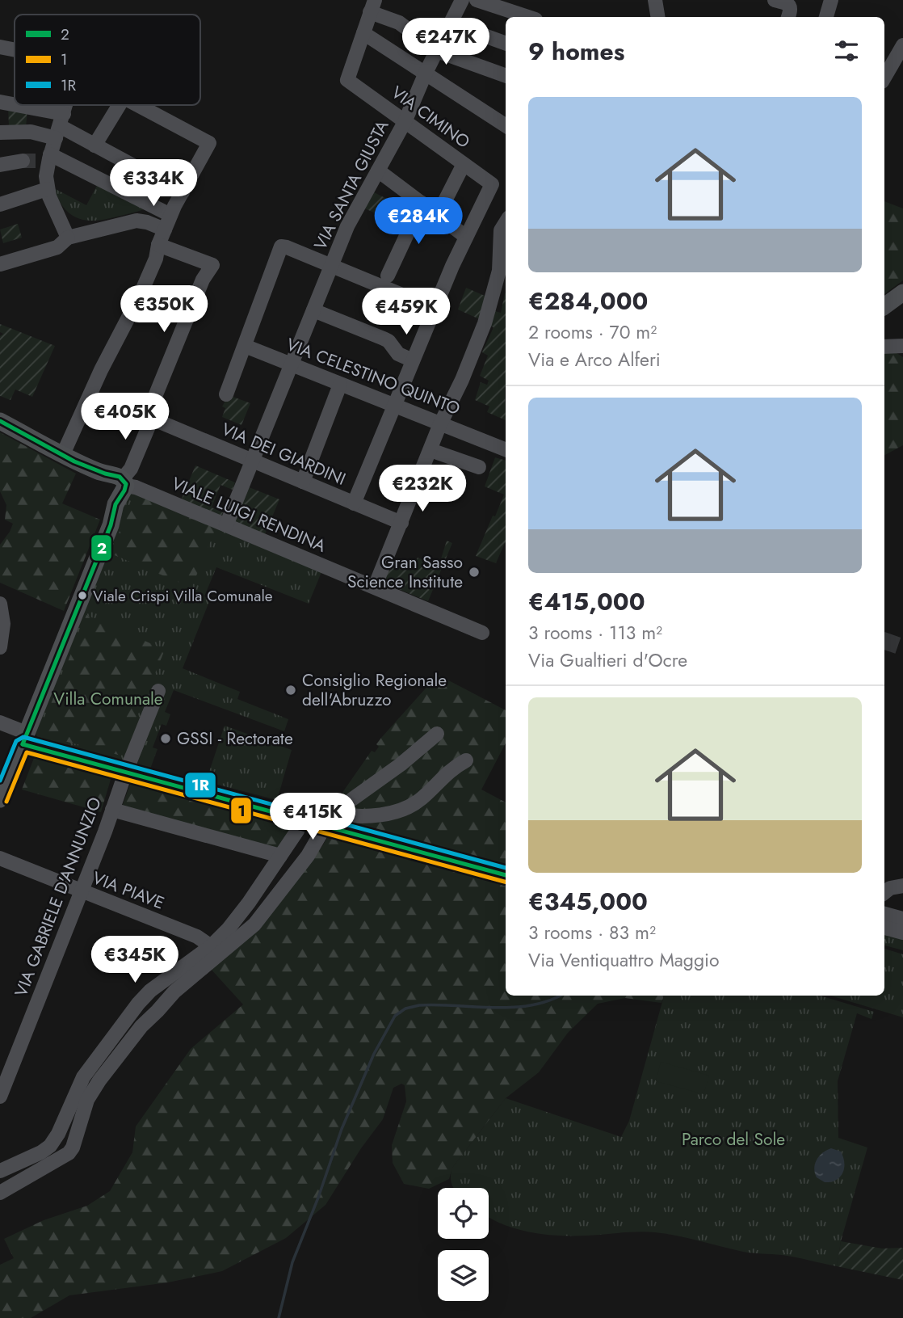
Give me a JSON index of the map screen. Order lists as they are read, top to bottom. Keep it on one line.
{"streets":{"street":["VIA CIMINO","VIA SANTA GIUSTA","VIA CELESTINO QUINTO","VIA DEI GIARDINI","VIALE LUIGI RENDINA","VIA PIAVE","VIA GABRIELE D'ANNUNZIO"]},"crossings":[["VIA CIMINO","VIA SANTA GIUSTA"],["VIA SANTA GIUSTA","VIA CELESTINO QUINTO"],["VIA SANTA GIUSTA","VIA DEI GIARDINI"],["VIA SANTA GIUSTA","VIALE LUIGI RENDINA"],["VIA PIAVE","VIA GABRIELE D'ANNUNZIO"]],"parks":["Villa Comunale","Parco del Sole"],"places":["Gran Sasso Science Institute","Viale Crispi Villa Comunale","Consiglio Regionale dell'Abruzzo","GSSI - Rectorate"],"lines":["transit line 2","transit line 1R","transit line 1"],"legend":["2","1","1R"],"page":{"heading":"9 homes","price":["€247K","€334K","€284K","€350K","€459K","€405K","€232K","€415K","€345K"],"list":[{"name":"€284,000","note":"2 rooms · 70 m² · Via e Arco Alferi"},{"name":"€415,000","note":"3 rooms · 113 m² · Via Gualtieri d'Ocre"},{"name":"€345,000","note":"3 rooms · 83 m² · Via Ventiquattro Maggio"}]}}
